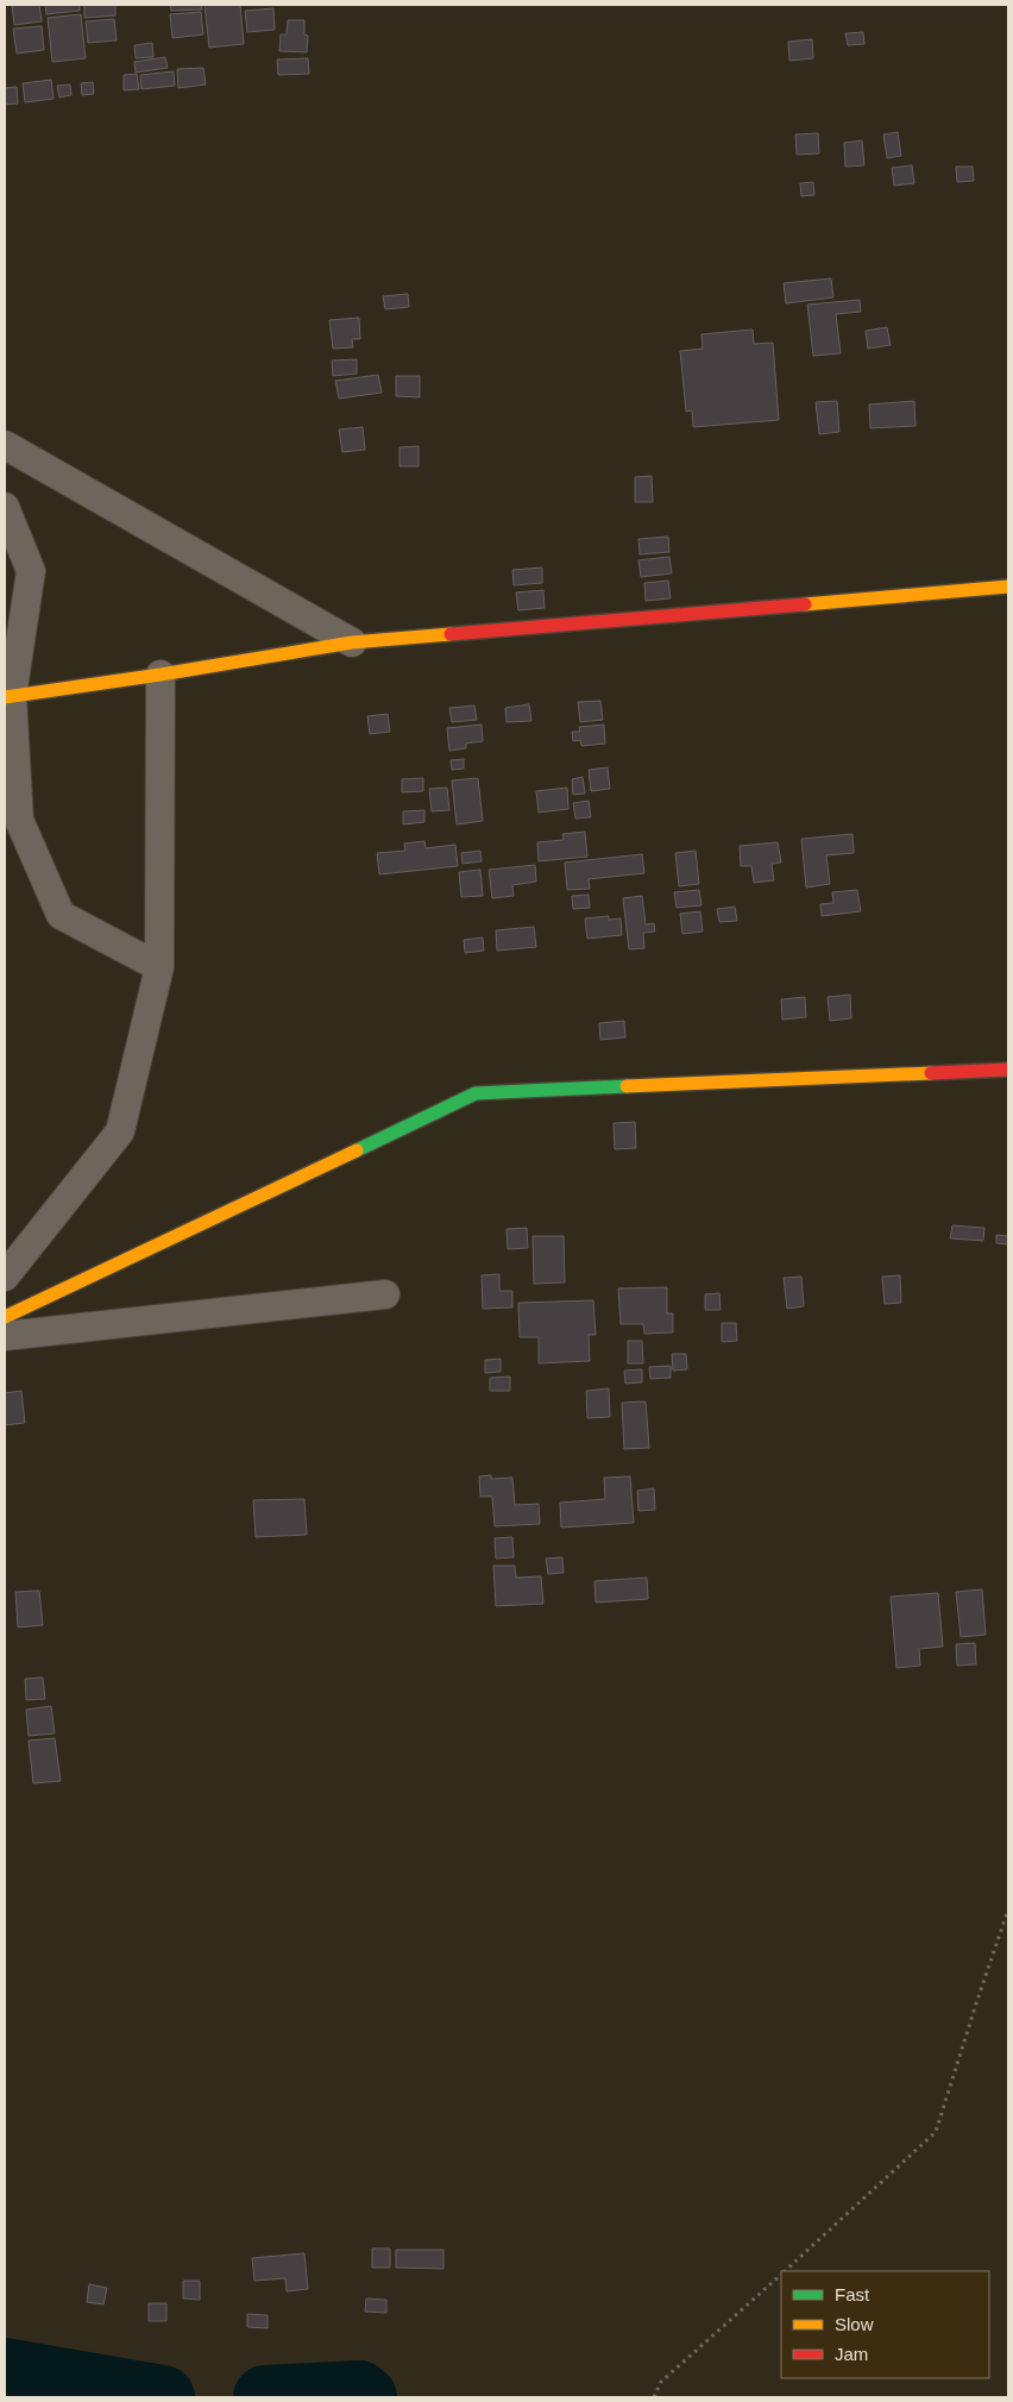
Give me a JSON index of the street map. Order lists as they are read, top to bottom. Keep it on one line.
{"legend":["Fast","Slow","Jam"]}
